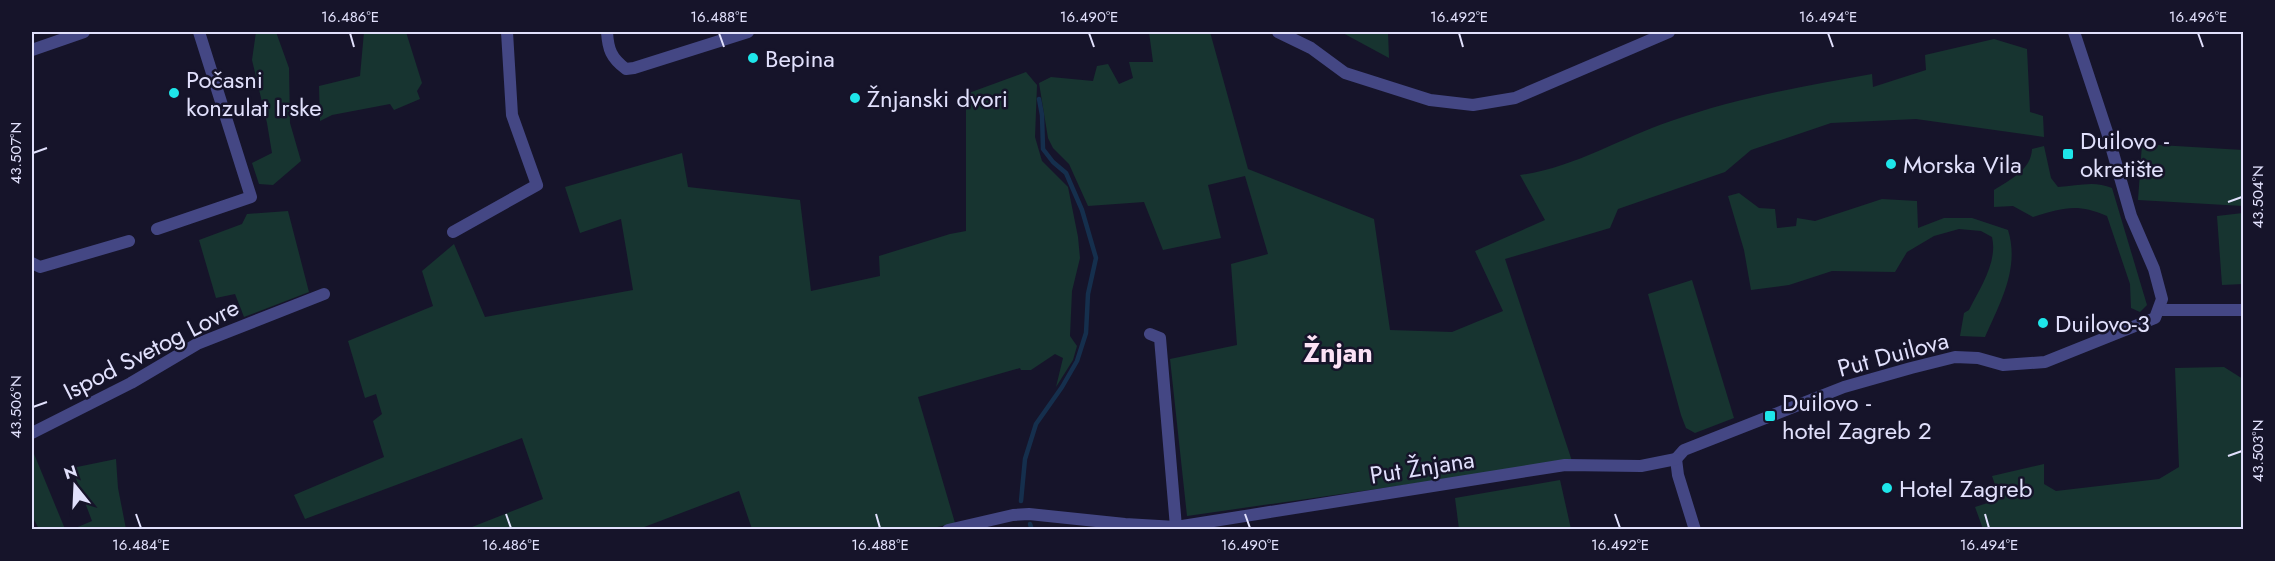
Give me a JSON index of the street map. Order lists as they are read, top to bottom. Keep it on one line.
{"streets":{"street":["Ispod Svetog Lovre","Put Duilova","Put Žnjana"]},"crossings":[["Put Duilova","Put Žnjana"]],"districts":["Žnjan"],"places":{"other":["Bepina","Počasni konzulat Irske","Žnjanski dvori","Morska Vila","Duilovo-3","Hotel Zagreb"],"transit":["Duilovo - okretište","Duilovo - hotel Zagreb 2"]},"north":"top","coordinates":["16.486°E","16.488°E","16.490°E","16.492°E","16.494°E","16.496°E","43.507°N","43.504°N","43.506°N","43.503°N","16.484°E"]}
